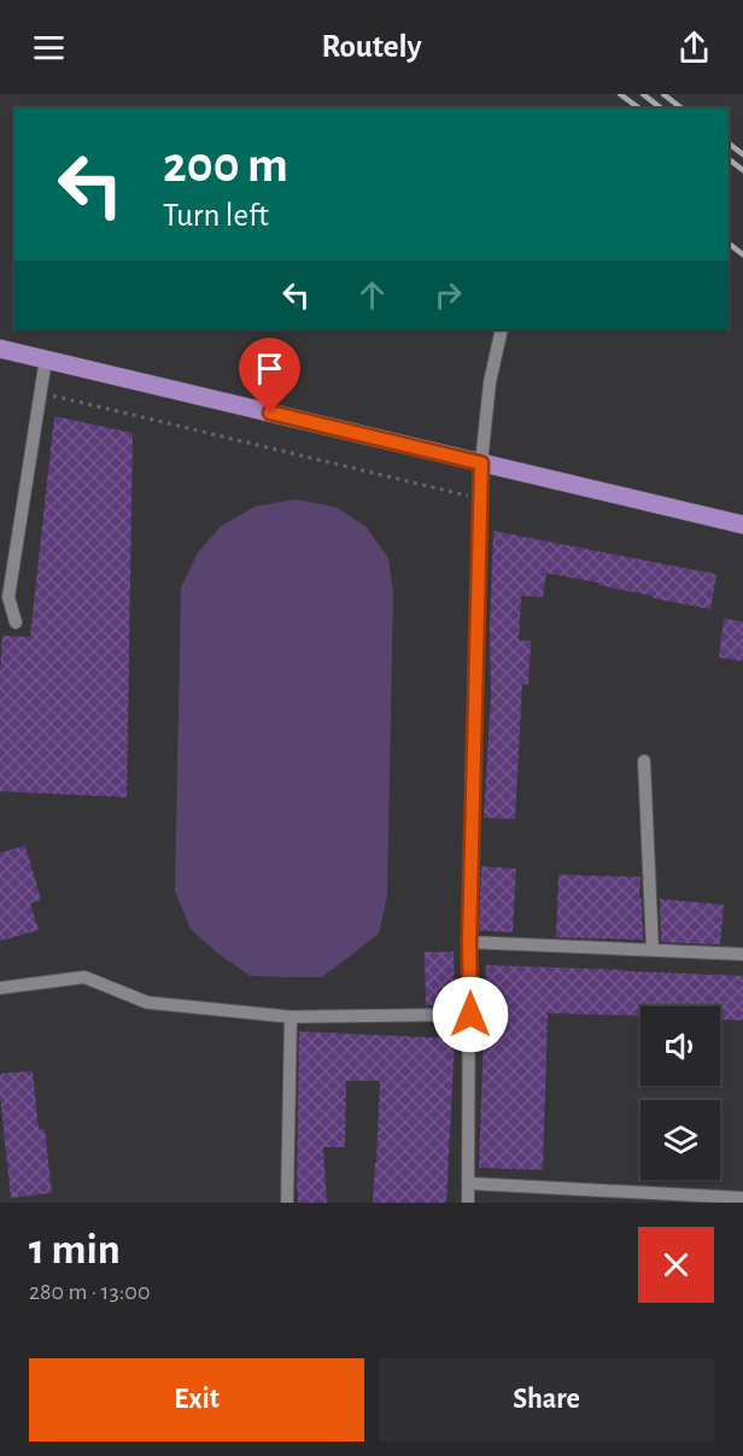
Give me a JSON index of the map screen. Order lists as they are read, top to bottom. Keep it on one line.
{"page":{"header":"Routely","turn":["200 m","Turn left"],"heading":["1 min","280 m · 13:00"],"buttons":["Exit","Share"]}}
